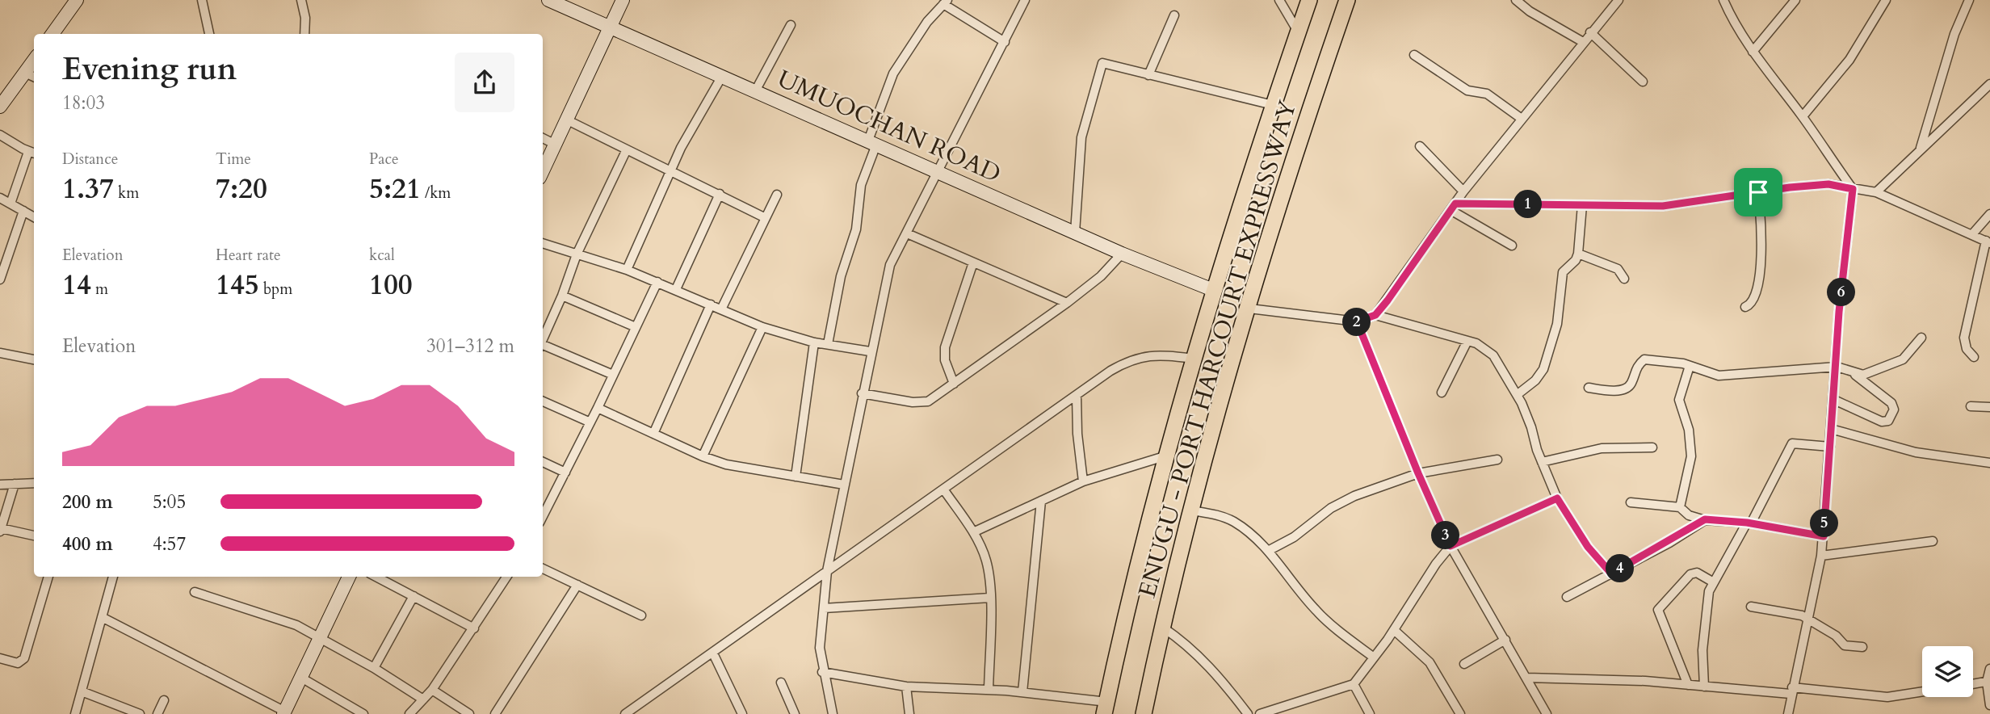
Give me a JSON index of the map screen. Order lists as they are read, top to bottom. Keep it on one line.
{"streets":{"highway":["ENUGU - PORT HARCOURT EXPRESSWAY"],"street":["UMUOCHAN ROAD"]},"crossings":[["UMUOCHAN ROAD","ENUGU - PORT HARCOURT EXPRESSWAY"]],"page":{"heading":["Evening run","18:03"],"stats":[["Distance","1.37 km"],["Time","7:20"],["Pace","5:21 /km"],["Elevation","14 m"],["Heart rate","145 bpm"],["kcal","100"]],"pins":["1","6","2","5","3","4"],"chart":["Elevation","301–312 m"],"list":[{"name":"200 m","note":"5:05"},{"name":"400 m","note":"4:57"}]}}
